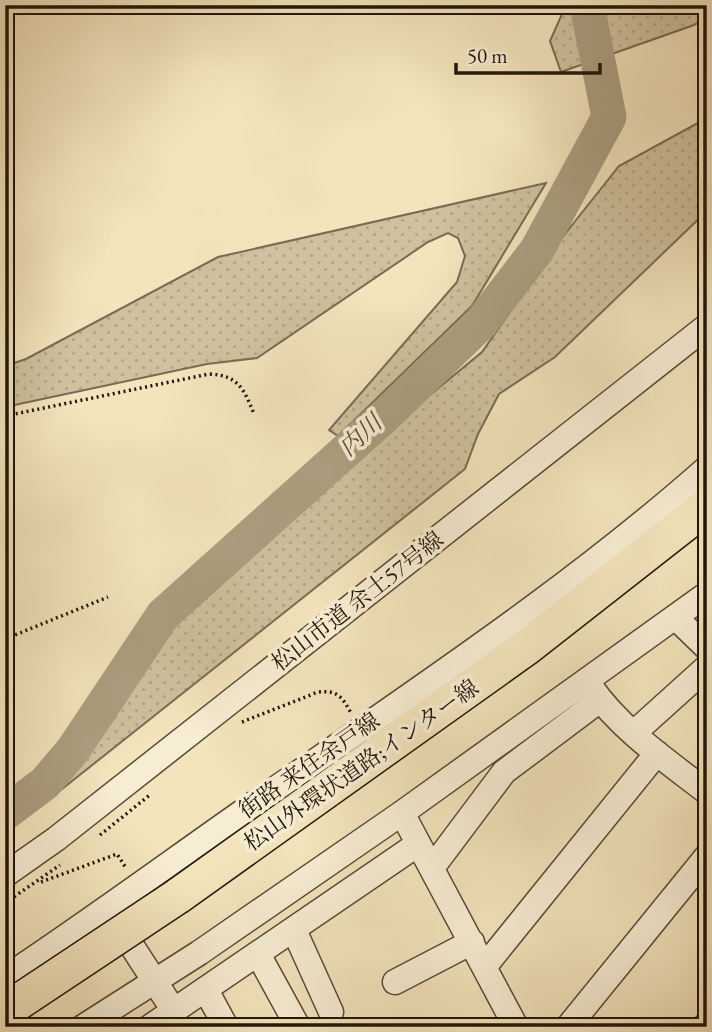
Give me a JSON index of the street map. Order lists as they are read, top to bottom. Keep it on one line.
{"streets":{"highway":["松山外環状道路;インター線"],"street":["松山市道 余土57号線","街路 来住余戸線"]},"water":["内川"],"scale_bar":"50 m"}
